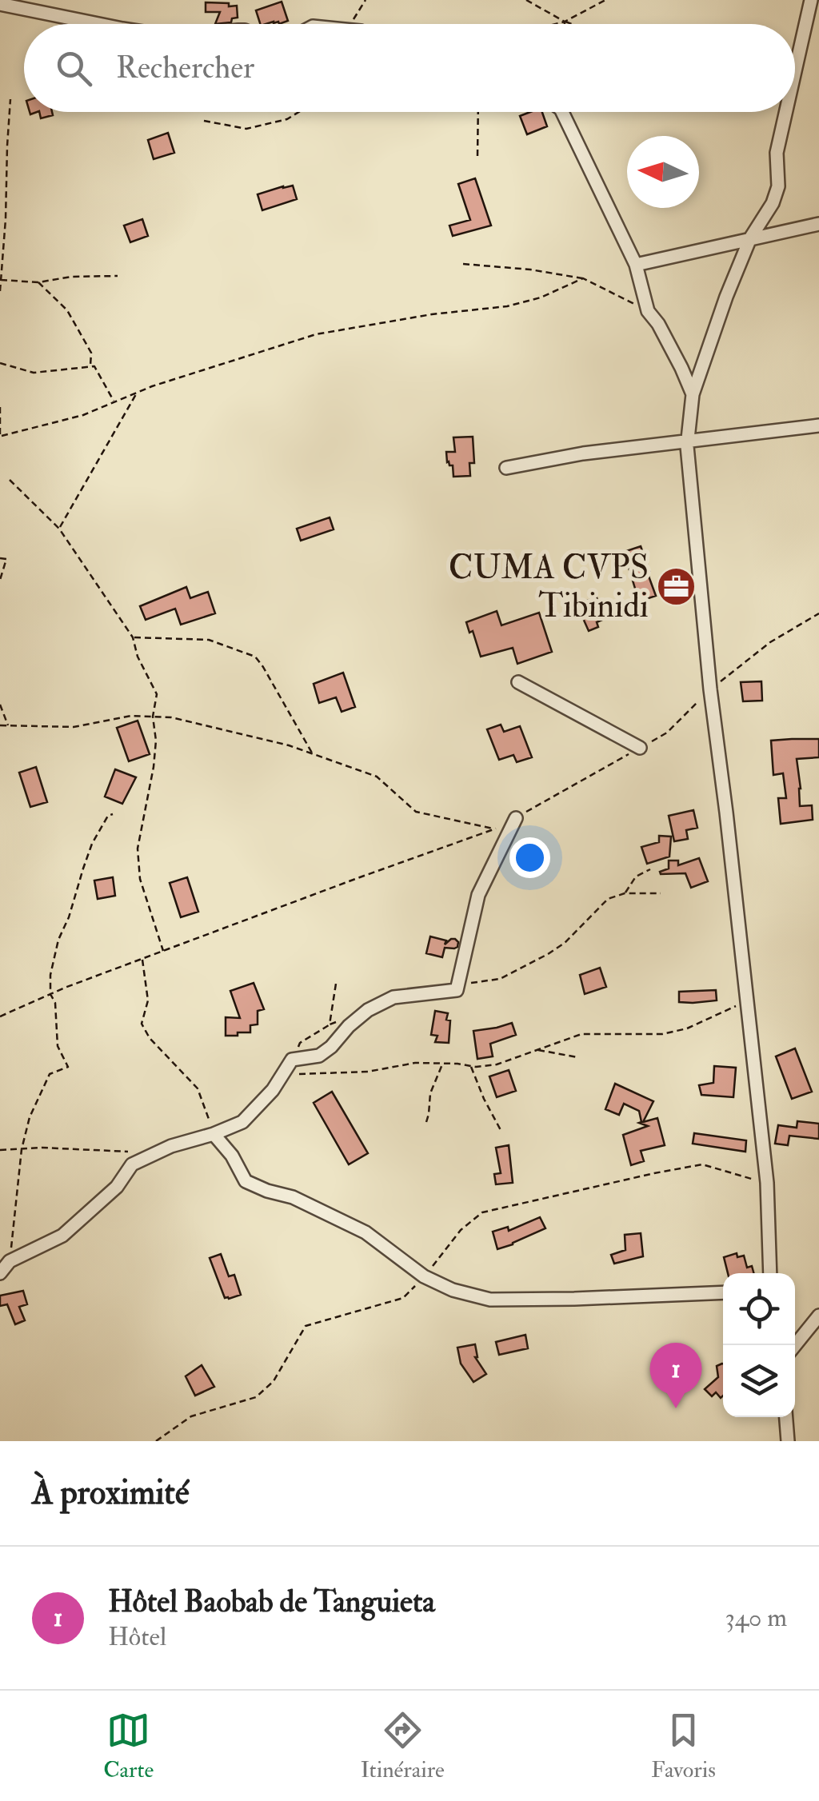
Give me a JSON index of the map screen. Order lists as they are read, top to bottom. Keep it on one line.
{"places":{"office":["CUMA CVPS Tibinidi"]},"north":"left","page":{"search":"Rechercher","pins":"1","heading":"À proximité","list":[{"mark":"1","name":"Hôtel Baobab de Tanguieta","note":"Hôtel","value":"340 m"}],"nav":["Carte","Itinéraire","Favoris"]}}
